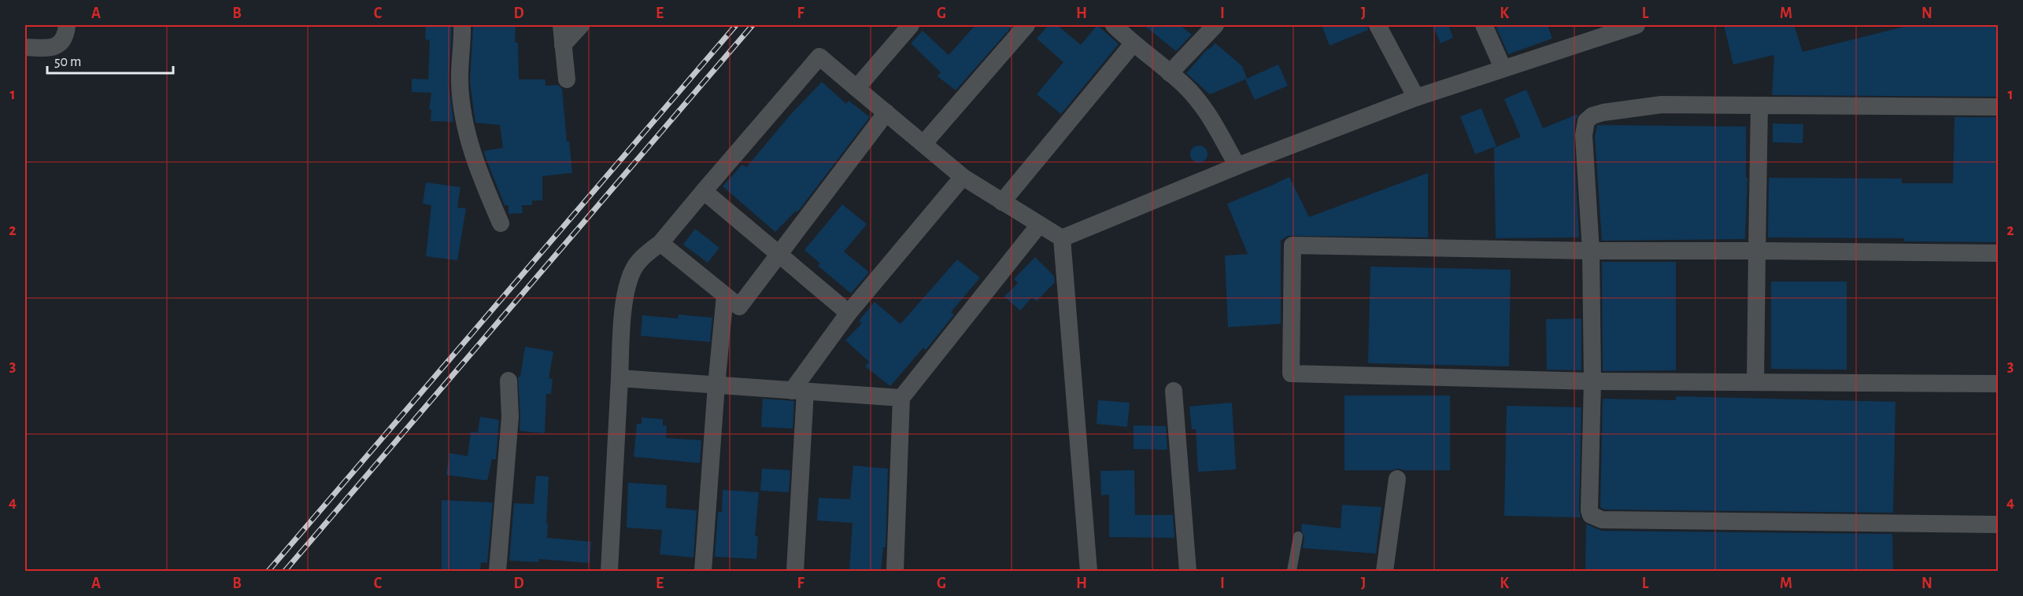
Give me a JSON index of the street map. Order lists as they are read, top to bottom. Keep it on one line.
{"scale_bar":"50 m","grid":{"columns":["A","B","C","D","E","F","G","H","I","J","K","L","M","N"],"rows":["1","2","3","4"]}}
